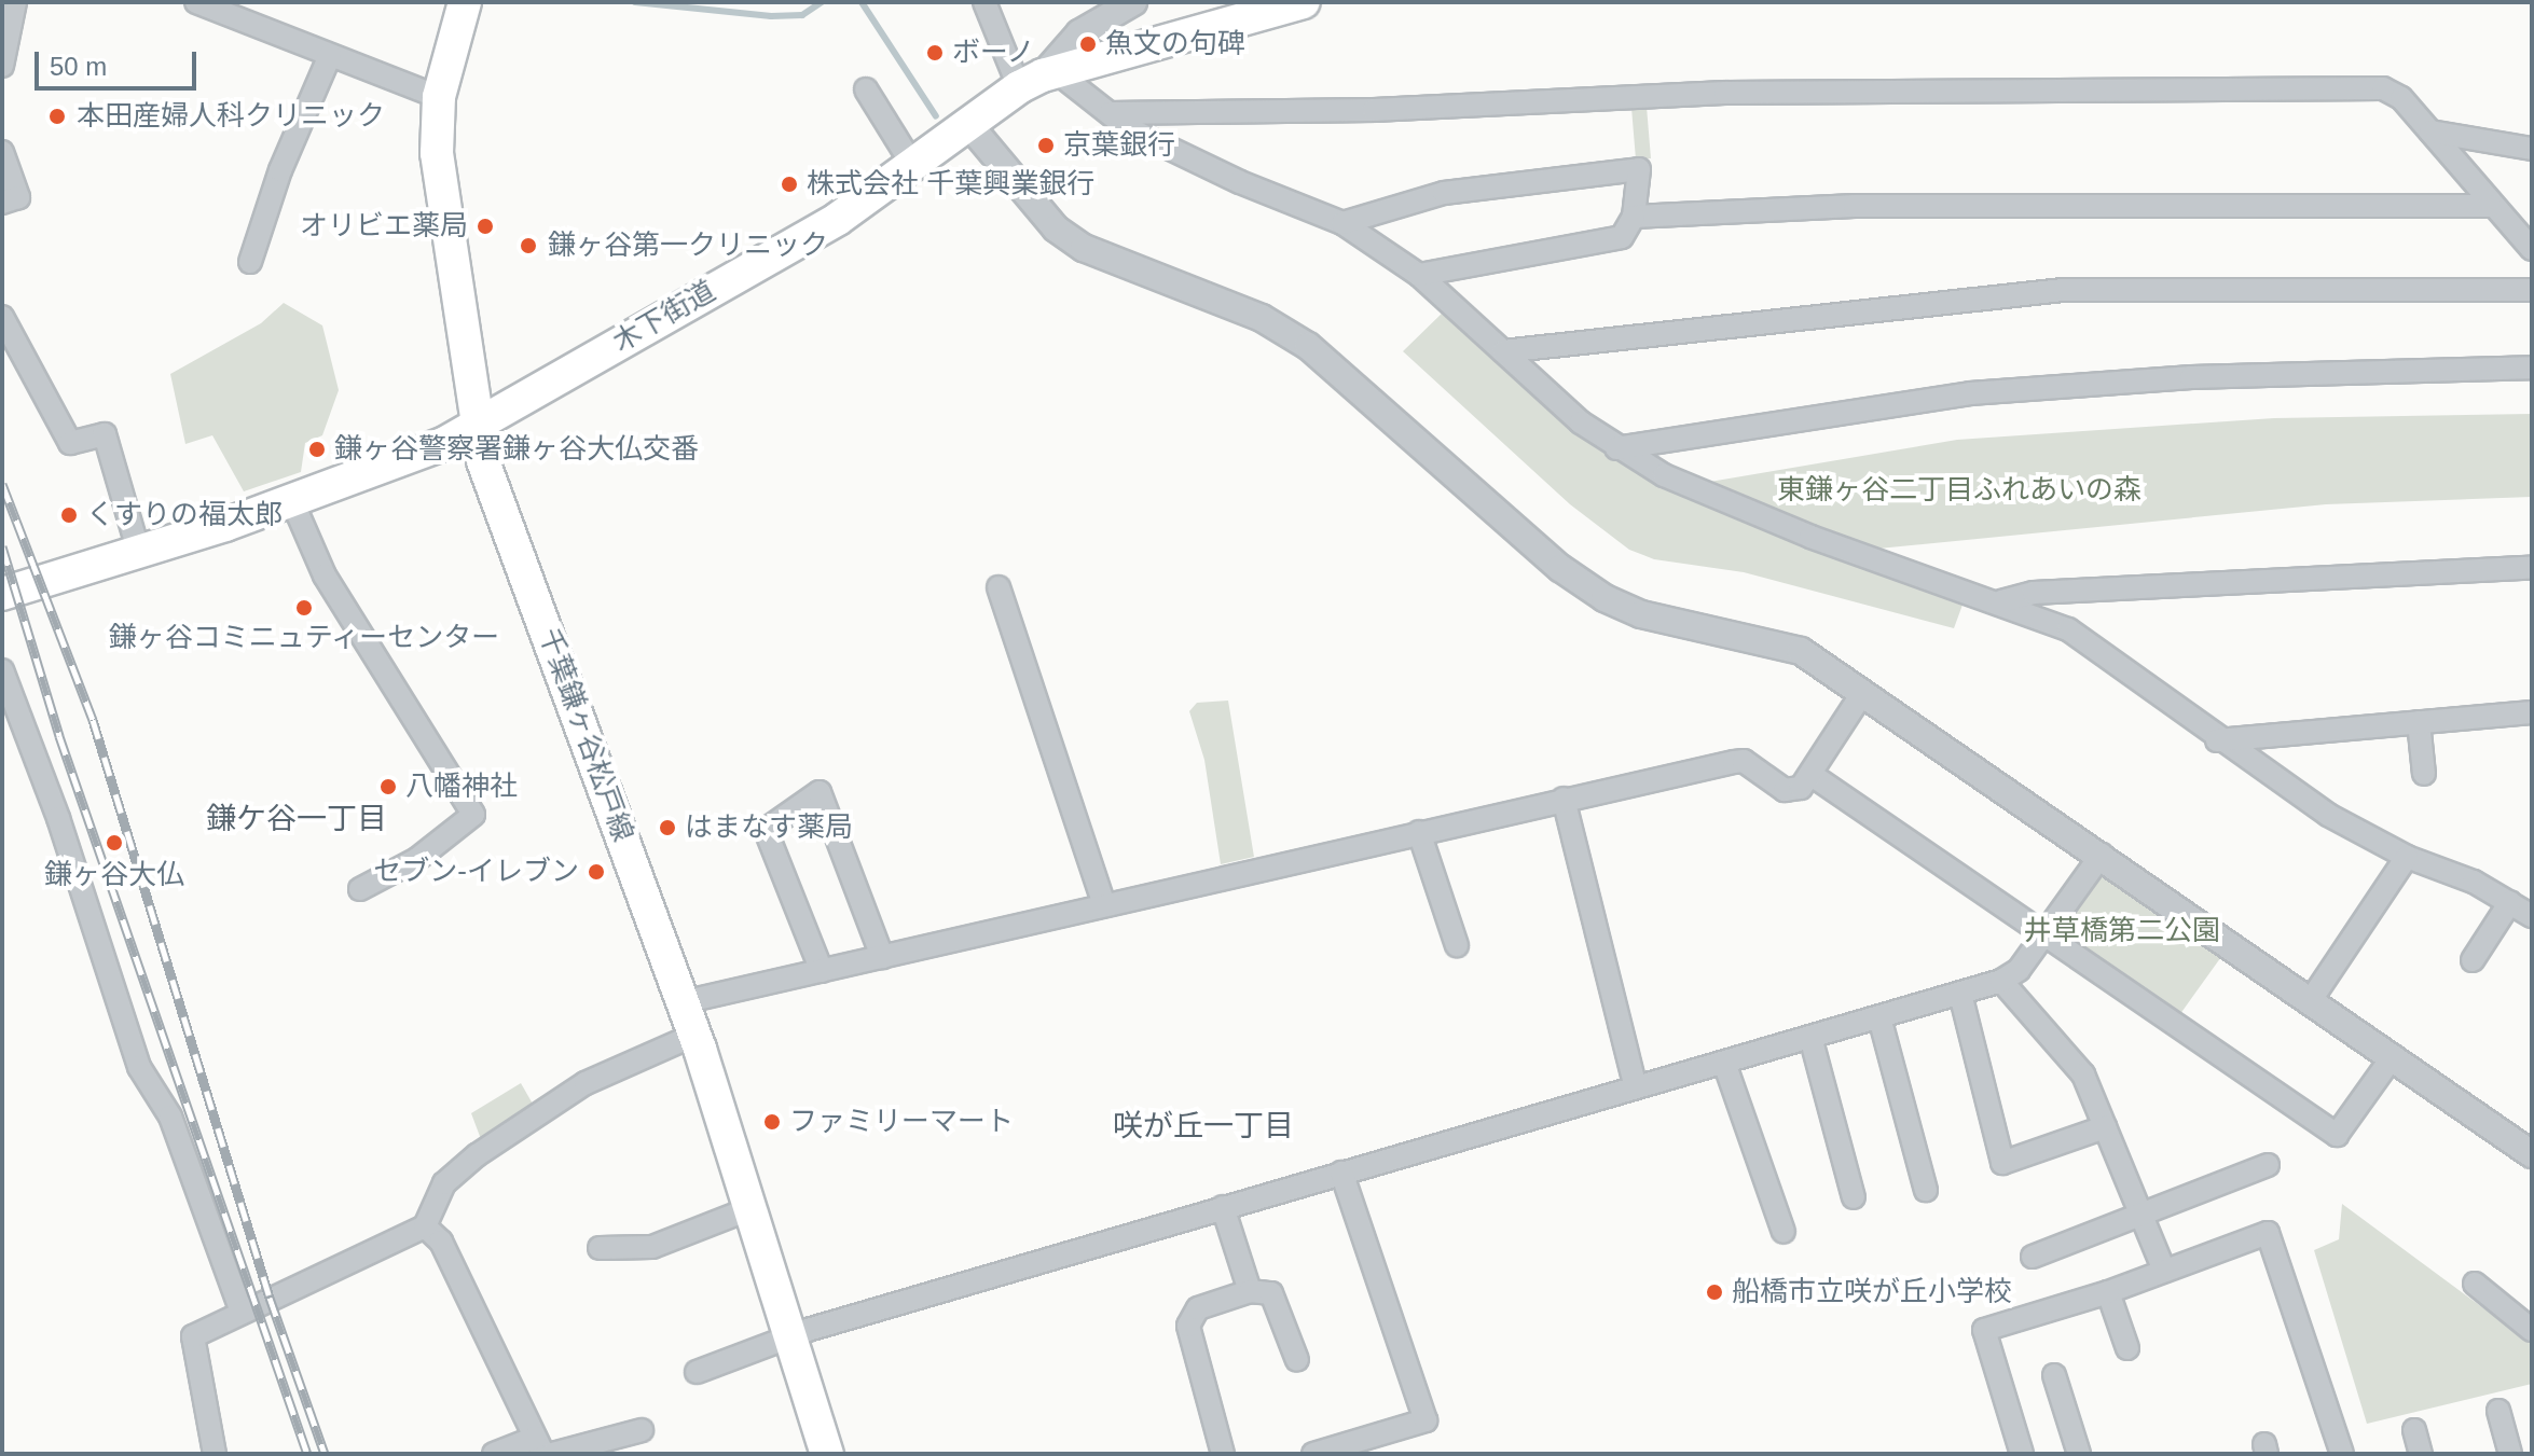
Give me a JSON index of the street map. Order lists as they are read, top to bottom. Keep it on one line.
{"streets":{"main road":["木下街道","千葉鎌ヶ谷松戸線"]},"crossings":[["木下街道","千葉鎌ヶ谷松戸線"]],"districts":["鎌ケ谷一丁目","咲が丘一丁目"],"parks":["東鎌ヶ谷二丁目ふれあいの森","井草橋第二公園"],"places":["魚文の句碑","ボーノ","本田産婦人科クリニック","京葉銀行","株式会社 千葉興業銀行","オリビエ薬局","鎌ヶ谷第一クリニック","鎌ヶ谷警察署鎌ヶ谷大仏交番","くすりの福太郎","鎌ヶ谷コミニュティーセンター","八幡神社","はまなす薬局","鎌ヶ谷大仏","セブン-イレブン","ファミリーマート","船橋市立咲が丘小学校"],"scale_bar":"50 m"}
